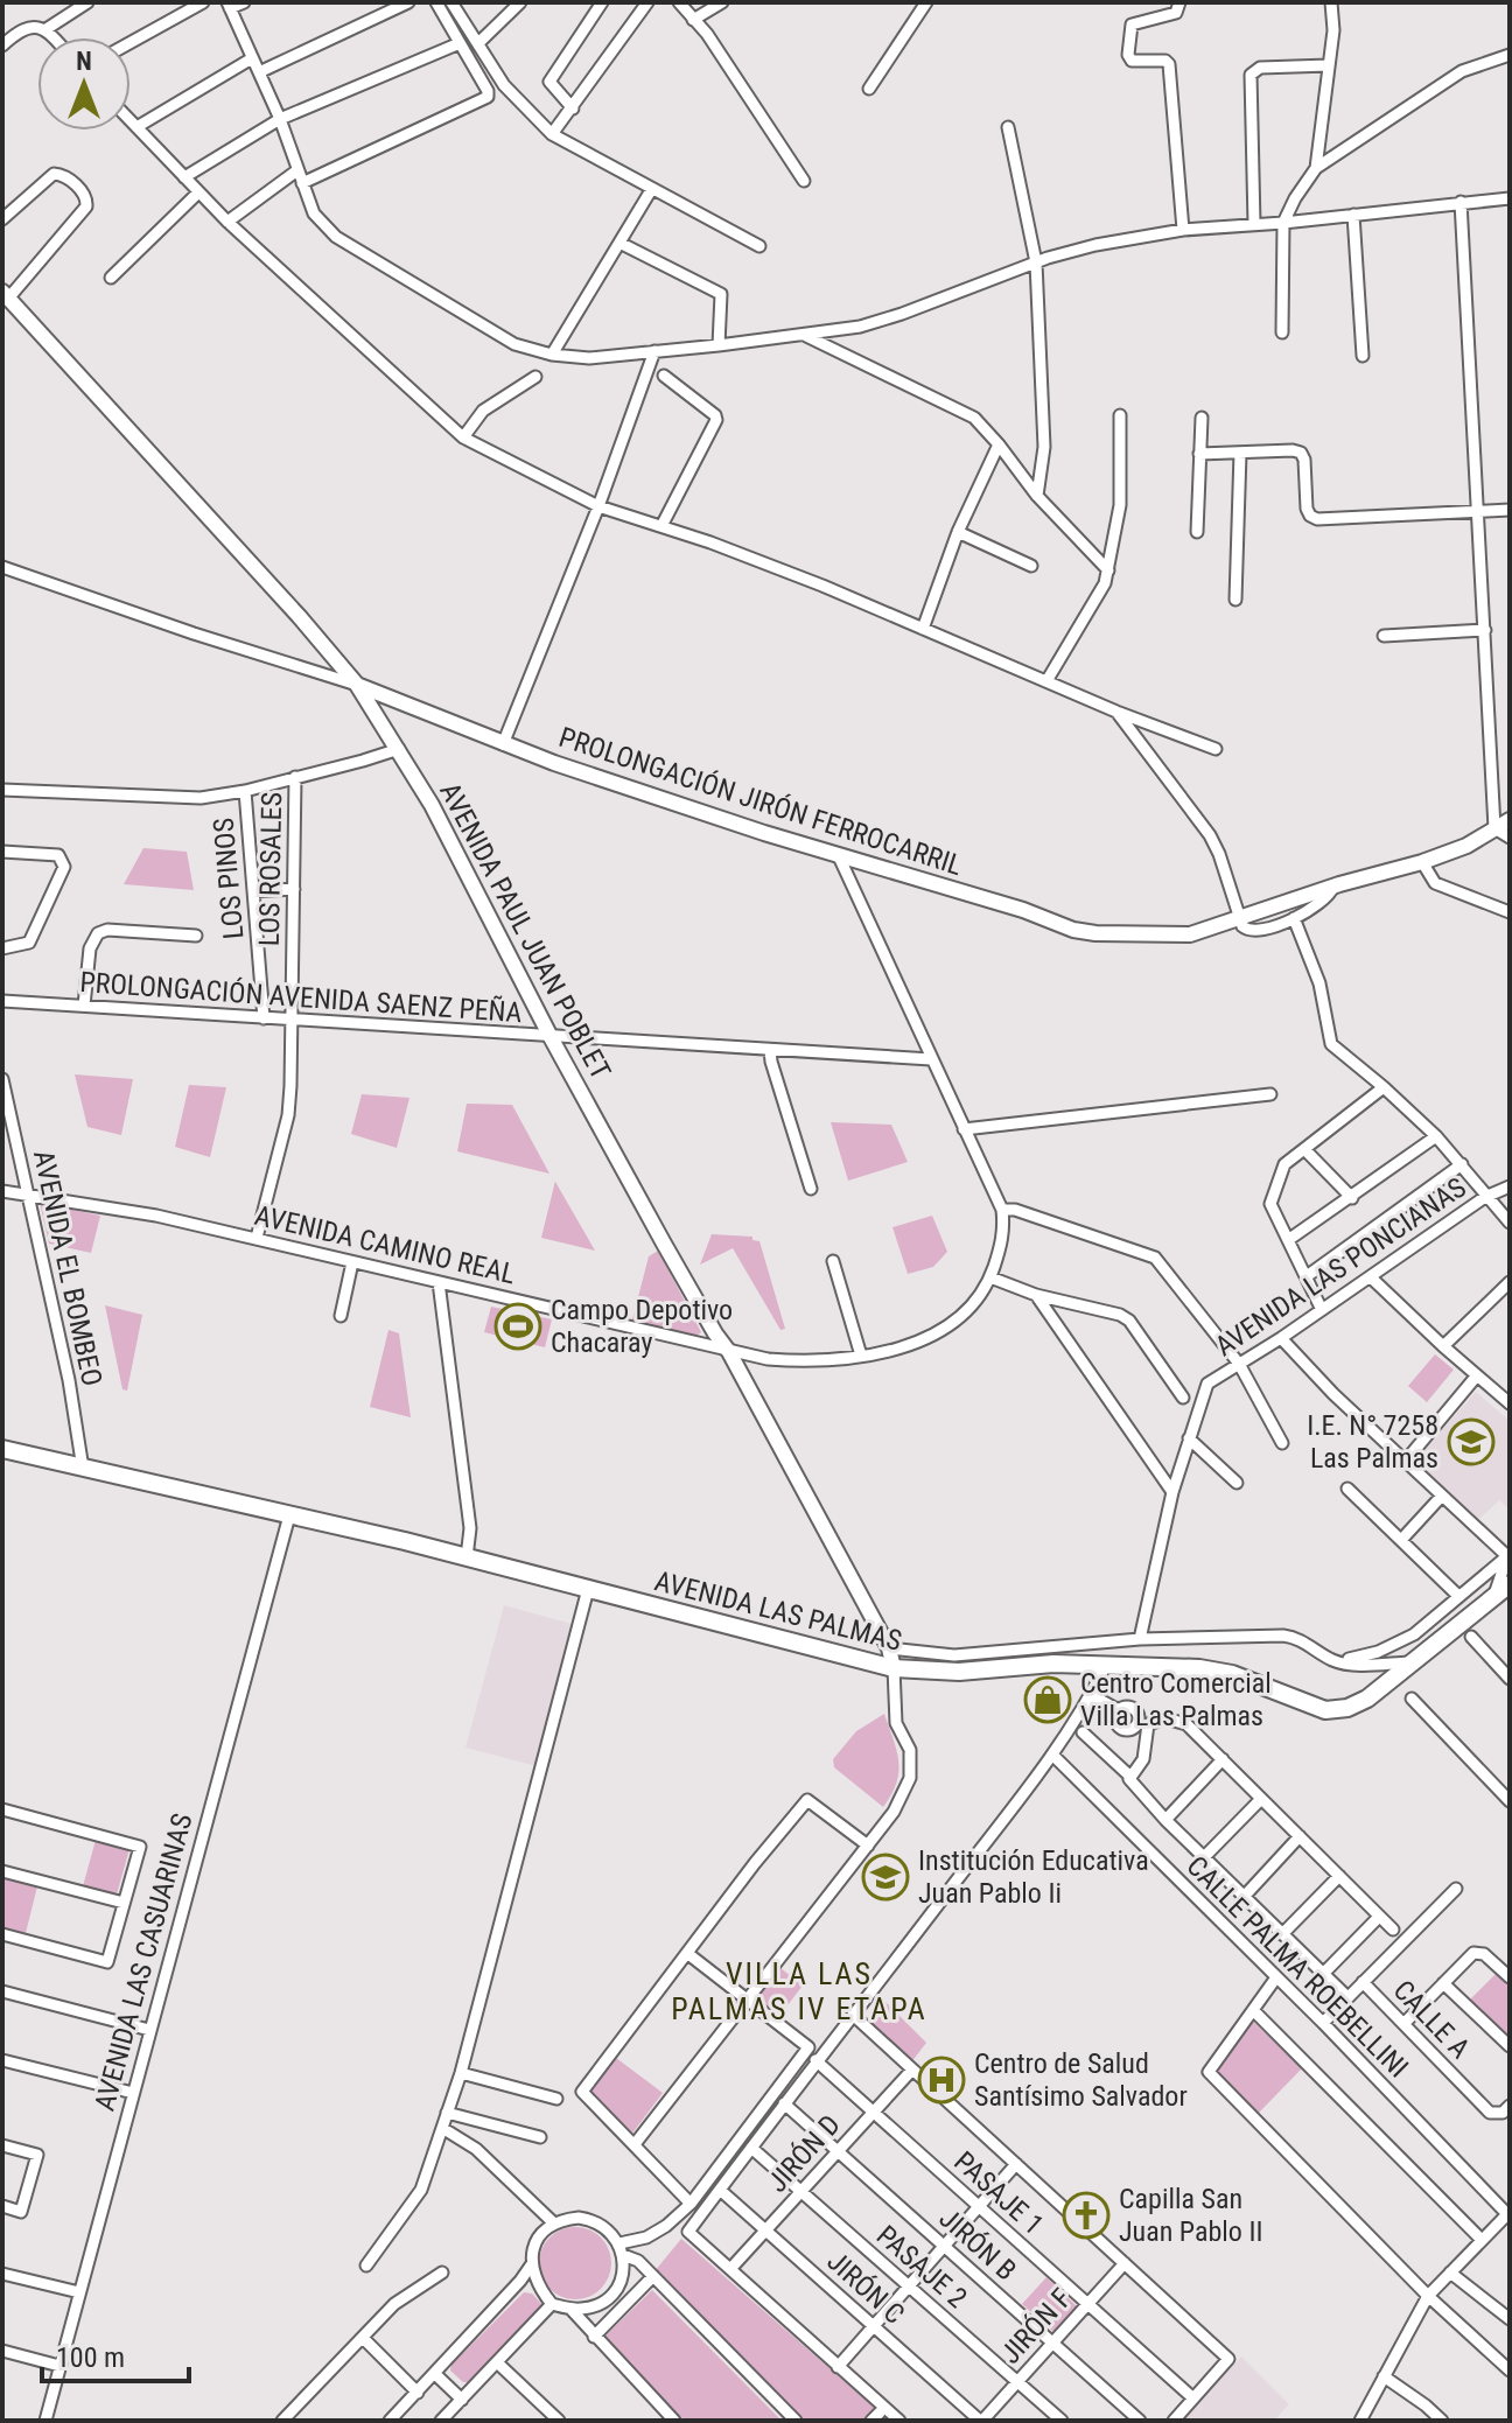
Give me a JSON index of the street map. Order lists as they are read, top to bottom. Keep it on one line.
{"streets":{"main road":["AVENIDA LAS PALMAS"],"street":["PROLONGACIÓN JIRÓN FERROCARRIL","LOS ROSALES","LOS PINOS","AVENIDA PAUL JUAN POBLET","PROLONGACIÓN AVENIDA SAENZ PEÑA","AVENIDA CAMINO REAL","AVENIDA LAS PONCIANAS","AVENIDA EL BOMBEO","AVENIDA LAS CASUARINAS","CALLE PALMA ROEBELLINI","CALLE A","JIRÓN D","PASAJE 1","JIRÓN B","PASAJE 2","JIRÓN C","JIRÓN F"]},"crossings":[["PROLONGACIÓN JIRÓN FERROCARRIL","AVENIDA PAUL JUAN POBLET"],["LOS ROSALES","PROLONGACIÓN AVENIDA SAENZ PEÑA"],["LOS ROSALES","AVENIDA CAMINO REAL"],["LOS PINOS","PROLONGACIÓN AVENIDA SAENZ PEÑA"],["AVENIDA PAUL JUAN POBLET","PROLONGACIÓN AVENIDA SAENZ PEÑA"],["AVENIDA PAUL JUAN POBLET","AVENIDA CAMINO REAL"],["AVENIDA PAUL JUAN POBLET","AVENIDA LAS PALMAS"],["AVENIDA CAMINO REAL","AVENIDA EL BOMBEO"],["AVENIDA EL BOMBEO","AVENIDA LAS PALMAS"],["AVENIDA LAS PALMAS","AVENIDA LAS CASUARINAS"],["JIRÓN D","PASAJE 1"],["JIRÓN D","JIRÓN B"],["JIRÓN D","PASAJE 2"],["JIRÓN D","JIRÓN C"],["PASAJE 1","JIRÓN F"],["JIRÓN B","JIRÓN F"],["PASAJE 2","JIRÓN F"],["JIRÓN C","JIRÓN F"]],"districts":["VILLA LAS PALMAS IV ETAPA"],"places":{"sports":["Campo Depotivo Chacaray"],"school or university":["I.E. N° 7258 Las Palmas","Institución Educativa Juan Pablo Ii"],"shop":["Centro Comercial Villa Las Palmas"],"hospital":["Centro de Salud Santísimo Salvador"],"church":["Capilla San Juan Pablo II"]},"scale_bar":"100 m","north":"top"}
